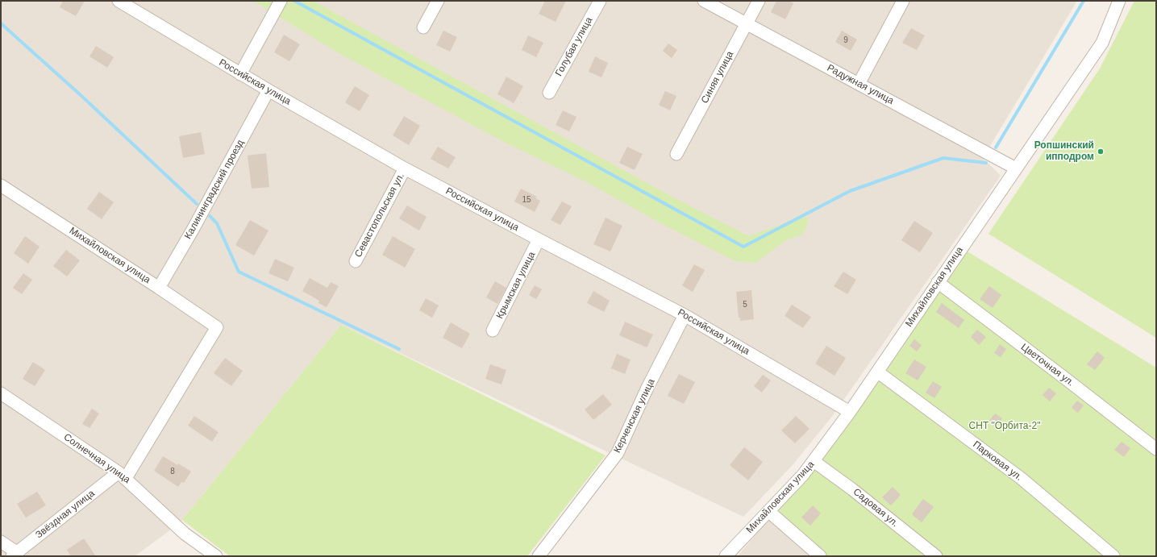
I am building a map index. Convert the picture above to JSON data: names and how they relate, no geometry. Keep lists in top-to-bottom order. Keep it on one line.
{"streets":{"street":["Голубая улица","Синяя улица","Российская улица","Радужная улица","Калининградский проезд","Севастопольская ул.","Михайловская улица","Крымская улица","Цветочная ул.","Керченская улица","Солнечная улица","Парковая ул.","Садовая ул.","Звёздная улица"]},"crossings":[["Синяя улица","Радужная улица"],["Российская улица","Калининградский проезд"],["Российская улица","Севастопольская ул."],["Российская улица","Михайловская улица"],["Российская улица","Крымская улица"],["Российская улица","Керченская улица"],["Радужная улица","Михайловская улица"],["Калининградский проезд","Михайловская улица"],["Михайловская улица","Цветочная ул."],["Михайловская улица","Солнечная улица"],["Михайловская улица","Парковая ул."],["Михайловская улица","Садовая ул."],["Михайловская улица","Звёздная улица"],["Солнечная улица","Звёздная улица"]],"parks":["СНТ \"Орбита-2\""],"places":["Ропшинский ипподром"],"house_numbers":["9","15","5","8"]}
